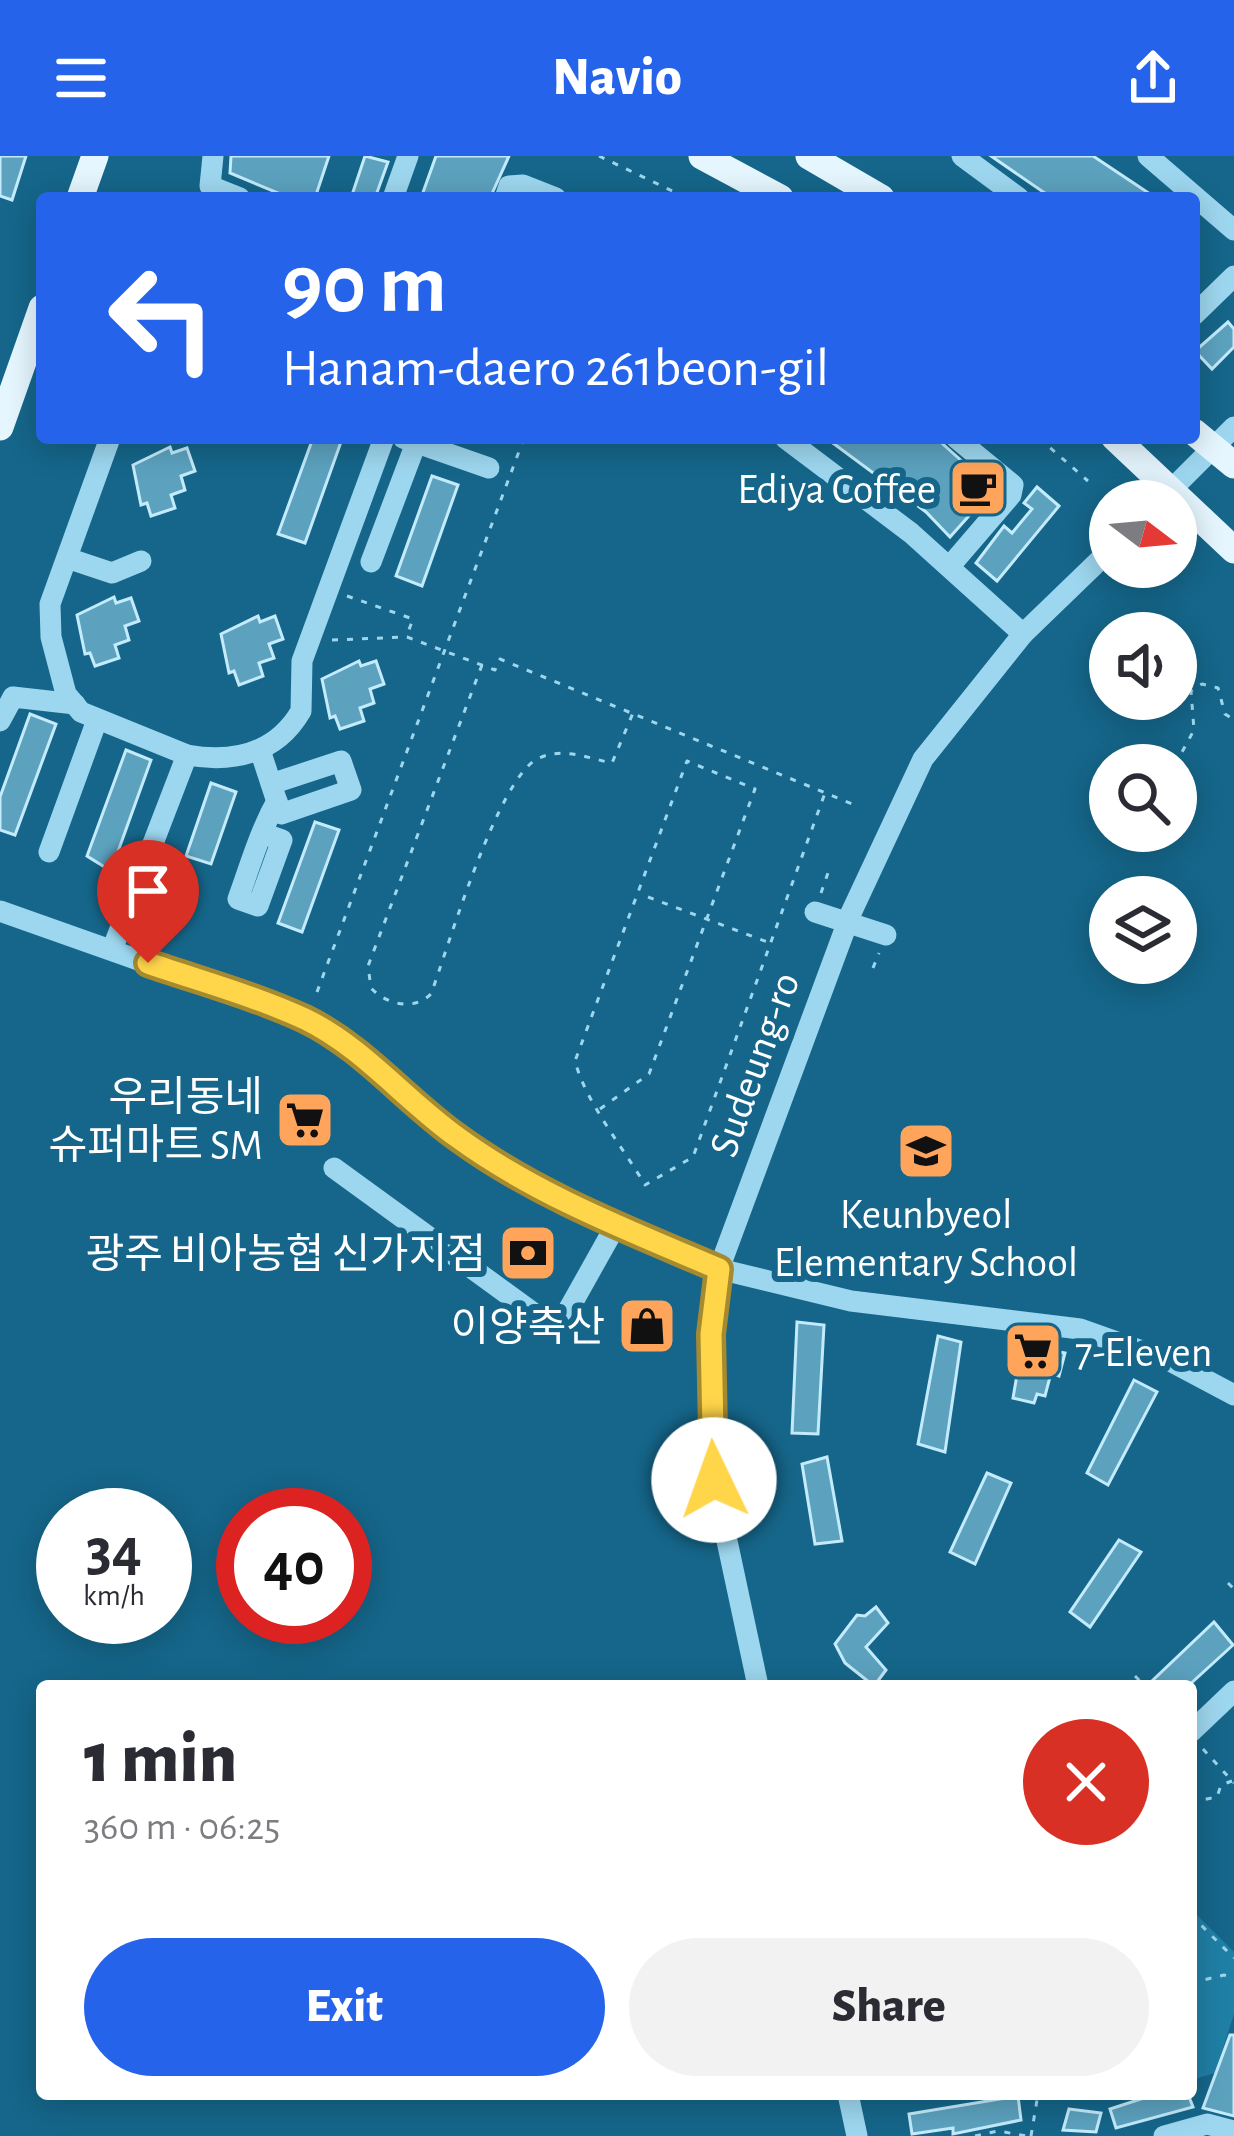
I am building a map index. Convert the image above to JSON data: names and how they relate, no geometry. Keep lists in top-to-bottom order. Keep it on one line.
{"streets":{"street":["Sudeung-ro"]},"places":{"cafe":["Ediya Coffee"],"supermarket":["우리동네 슈퍼마트 SM","7-Eleven"],"school or university":["Keunbyeol Elementary School"],"bank":["광주 비아농협 신가지점"],"shop":["이양축산"]},"north":"right","page":{"header":"Navio","turn":["90 m","Hanam-daero 261beon-gil"],"speed":"34 km/h","limit":"40","heading":["1 min","360 m · 06:25"],"buttons":["Exit","Share"]}}
